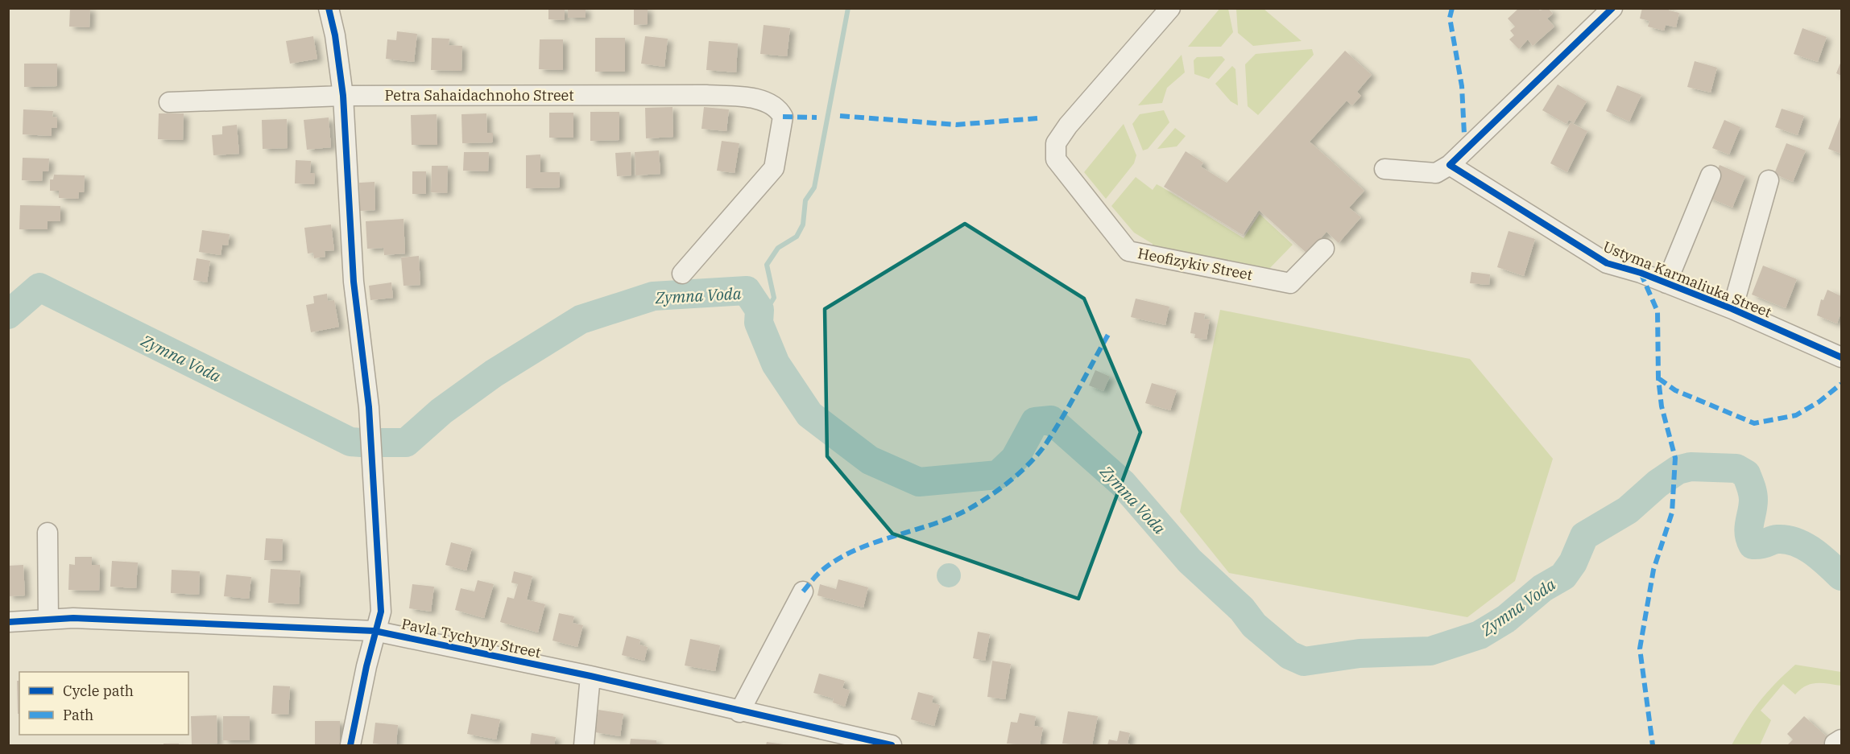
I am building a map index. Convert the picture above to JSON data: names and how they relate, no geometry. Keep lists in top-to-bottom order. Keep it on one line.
{"streets":{"street":["Petra Sahaidachnoho Street","Heofizykiv Street","Ustyma Karmaliuka Street","Pavla Tychyny Street"]},"water":["Zymna Voda"],"legend":["Cycle path","Path"]}
